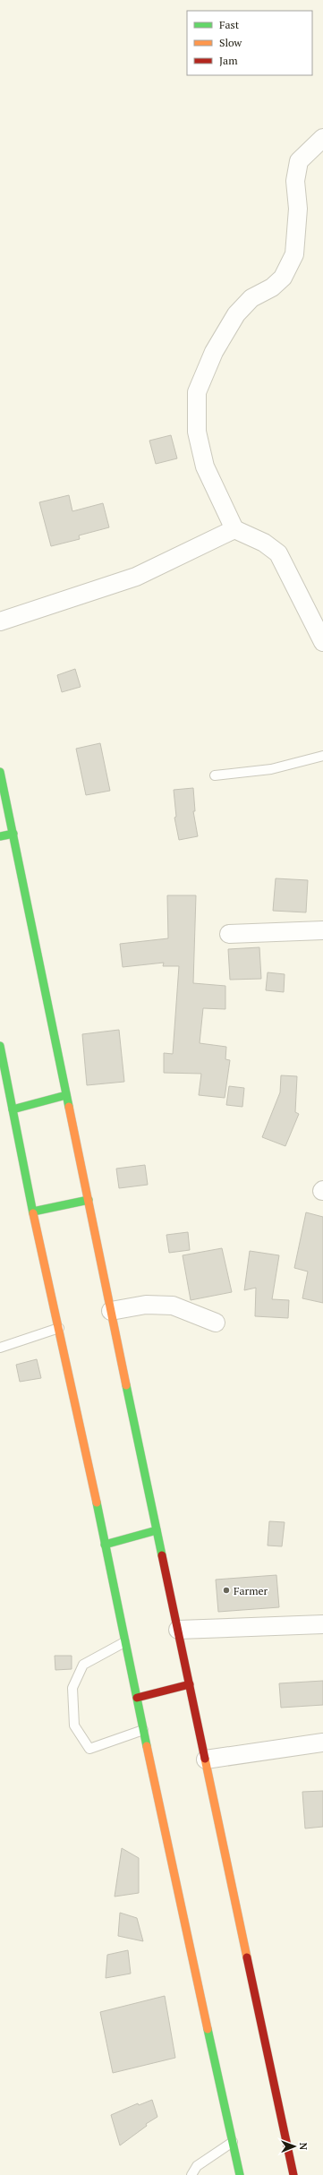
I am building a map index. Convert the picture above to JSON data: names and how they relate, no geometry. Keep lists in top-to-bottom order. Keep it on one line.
{"places":["Farmer"],"legend":["Fast","Slow","Jam"],"north":"right"}
